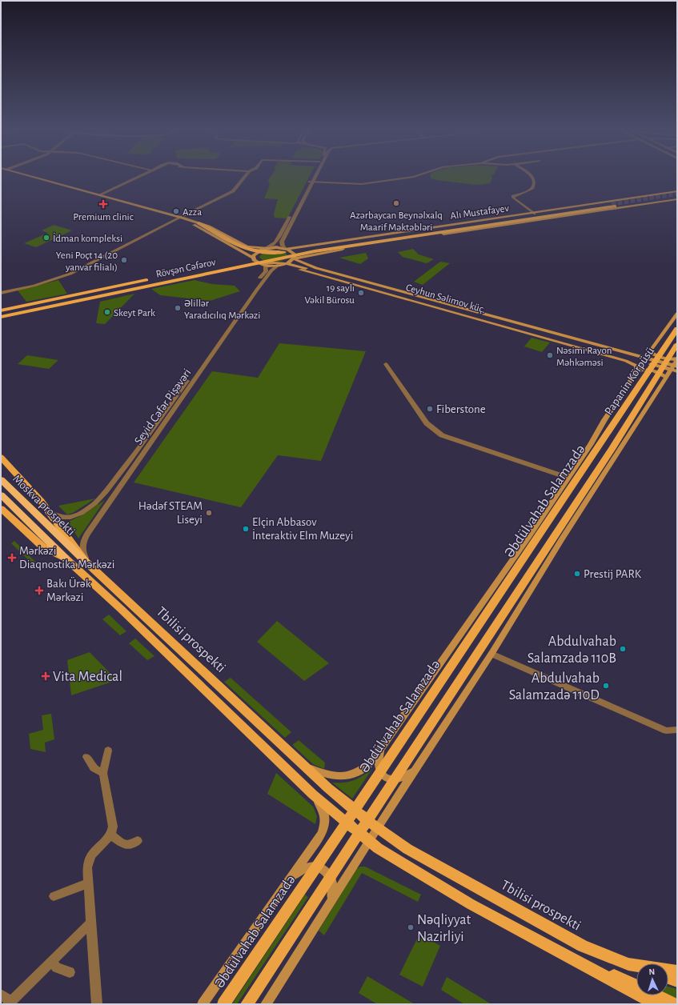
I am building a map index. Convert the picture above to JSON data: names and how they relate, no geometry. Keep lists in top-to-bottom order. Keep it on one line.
{"streets":{"highway":["Moskva prospekti"],"main road":["Alı Mustafayev","Rövşən Cəfərov","Ceyhun Səlimov küç.","Papanin Körpüsü","Əbdülvahab Salamzadə","Tbilisi prospekti"],"street":["Seyid Cəfər Pişəvəri"]},"crossings":[["Alı Mustafayev","Rövşən Cəfərov"],["Alı Mustafayev","Ceyhun Səlimov küç."],["Alı Mustafayev","Seyid Cəfər Pişəvəri"],["Rövşən Cəfərov","Ceyhun Səlimov küç."],["Ceyhun Səlimov küç.","Seyid Cəfər Pişəvəri"],["Ceyhun Səlimov küç.","Əbdülvahab Salamzadə"],["Papanin Körpüsü","Əbdülvahab Salamzadə"],["Seyid Cəfər Pişəvəri","Moskva prospekti"],["Seyid Cəfər Pişəvəri","Tbilisi prospekti"],["Əbdülvahab Salamzadə","Tbilisi prospekti"],["Moskva prospekti","Tbilisi prospekti"]],"places":{"other":["Azərbaycan Beynəlxalq Maarif Məktəbləri","Azza","İdman kompleksi","Yeni Poçt 14 (20 yanvar filialı)","19 saylı Vəkil Bürosu","Əlillər Yaradıcılıq Mərkəzi","Skeyt Park","Nəsimi Rayon Məhkəməsi","Fiberstone","Hədəf STEAM Liseyi","Elçin Abbasov İnteraktiv Elm Muzeyi","Prestij PARK","Abdulvahab Salamzadə 110B","Abdulvahab Salamzadə 110D","Nəqliyyat Nazirliyi"],"health":["Premium clinic","Mərkəzi Diaqnostika Mərkəzi","Bakı Ürək Mərkəzi","Vita Medical"]},"north":"top"}
